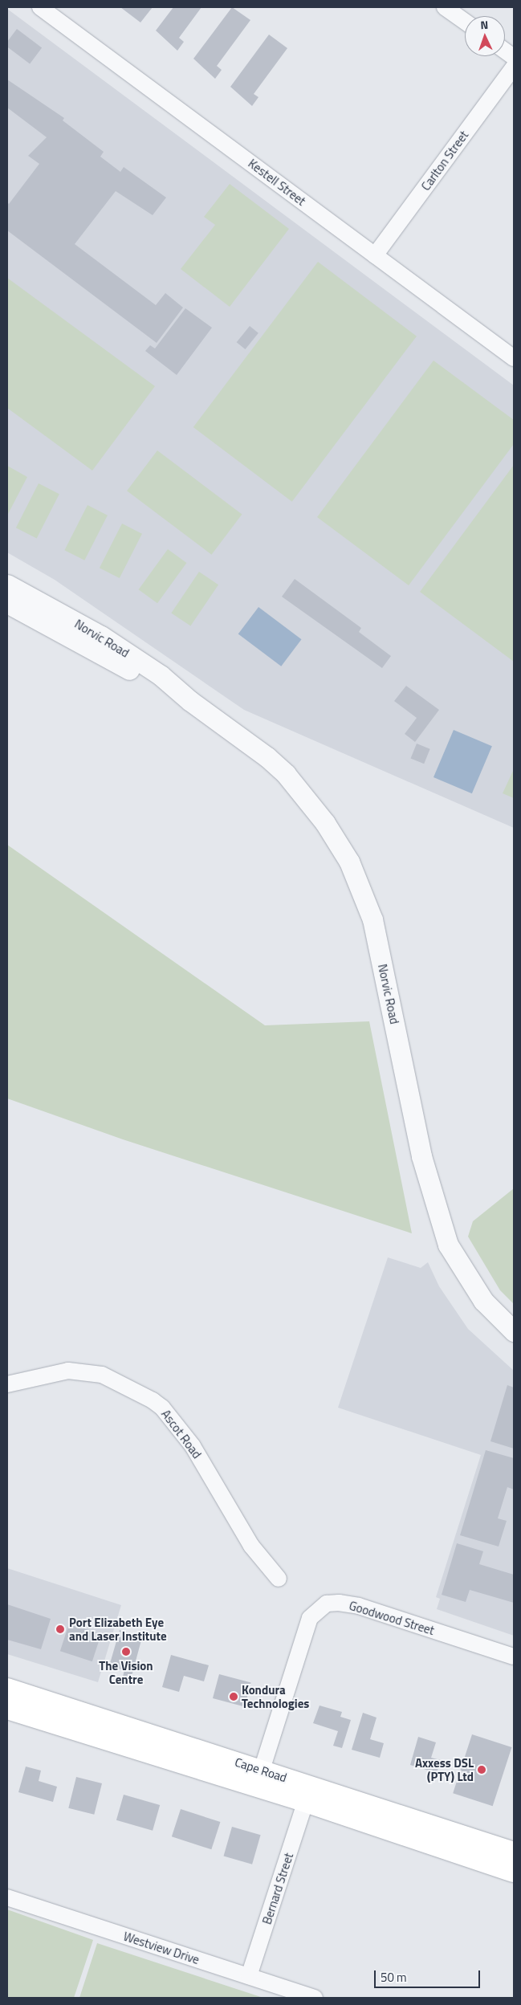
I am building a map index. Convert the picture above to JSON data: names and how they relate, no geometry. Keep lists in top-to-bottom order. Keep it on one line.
{"streets":{"main road":["Cape Road"],"street":["Carlton Street","Kestell Street","Norvic Road","Ascot Road","Goodwood Street","Bernard Street","Westview Drive"]},"crossings":[["Carlton Street","Kestell Street"],["Goodwood Street","Cape Road"],["Cape Road","Bernard Street"],["Bernard Street","Westview Drive"]],"places":["Port Elizabeth Eye and Laser Institute","The Vision Centre","Kondura Technologies","Axxess DSL (PTY) Ltd"],"scale_bar":"50 m","north":"top"}
